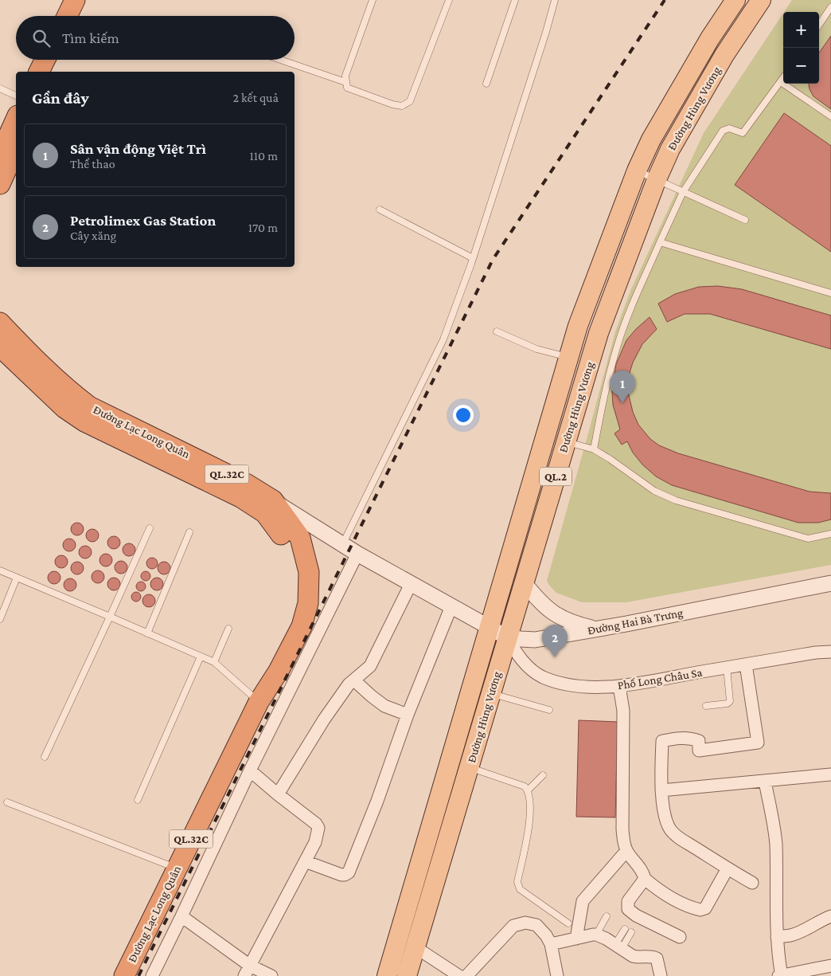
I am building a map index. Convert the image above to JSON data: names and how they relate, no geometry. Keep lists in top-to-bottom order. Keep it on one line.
{"streets":{"highway":["Đường Lạc Long Quân","QL.32C"],"main road":["Đường Hùng Vương","QL.2"],"street":["Đường Hai Bà Trưng","Phố Long Châu Sa"]},"crossings":[["Đường Hùng Vương","Đường Hai Bà Trưng"],["Đường Hùng Vương","Phố Long Châu Sa"],["Đường Lạc Long Quân","Đường Hai Bà Trưng"],["Đường Hai Bà Trưng","Phố Long Châu Sa"]],"page":{"map_buttons":["+","−"],"search":"Tìm kiếm","heading":["Gần đây","2 kết quả"],"list":[{"mark":"1","name":"Sân vận động Việt Trì","note":"Thể thao","value":"110 m"},{"mark":"2","name":"Petrolimex Gas Station","note":"Cây xăng","value":"170 m"}],"pins":["1","2"]}}
